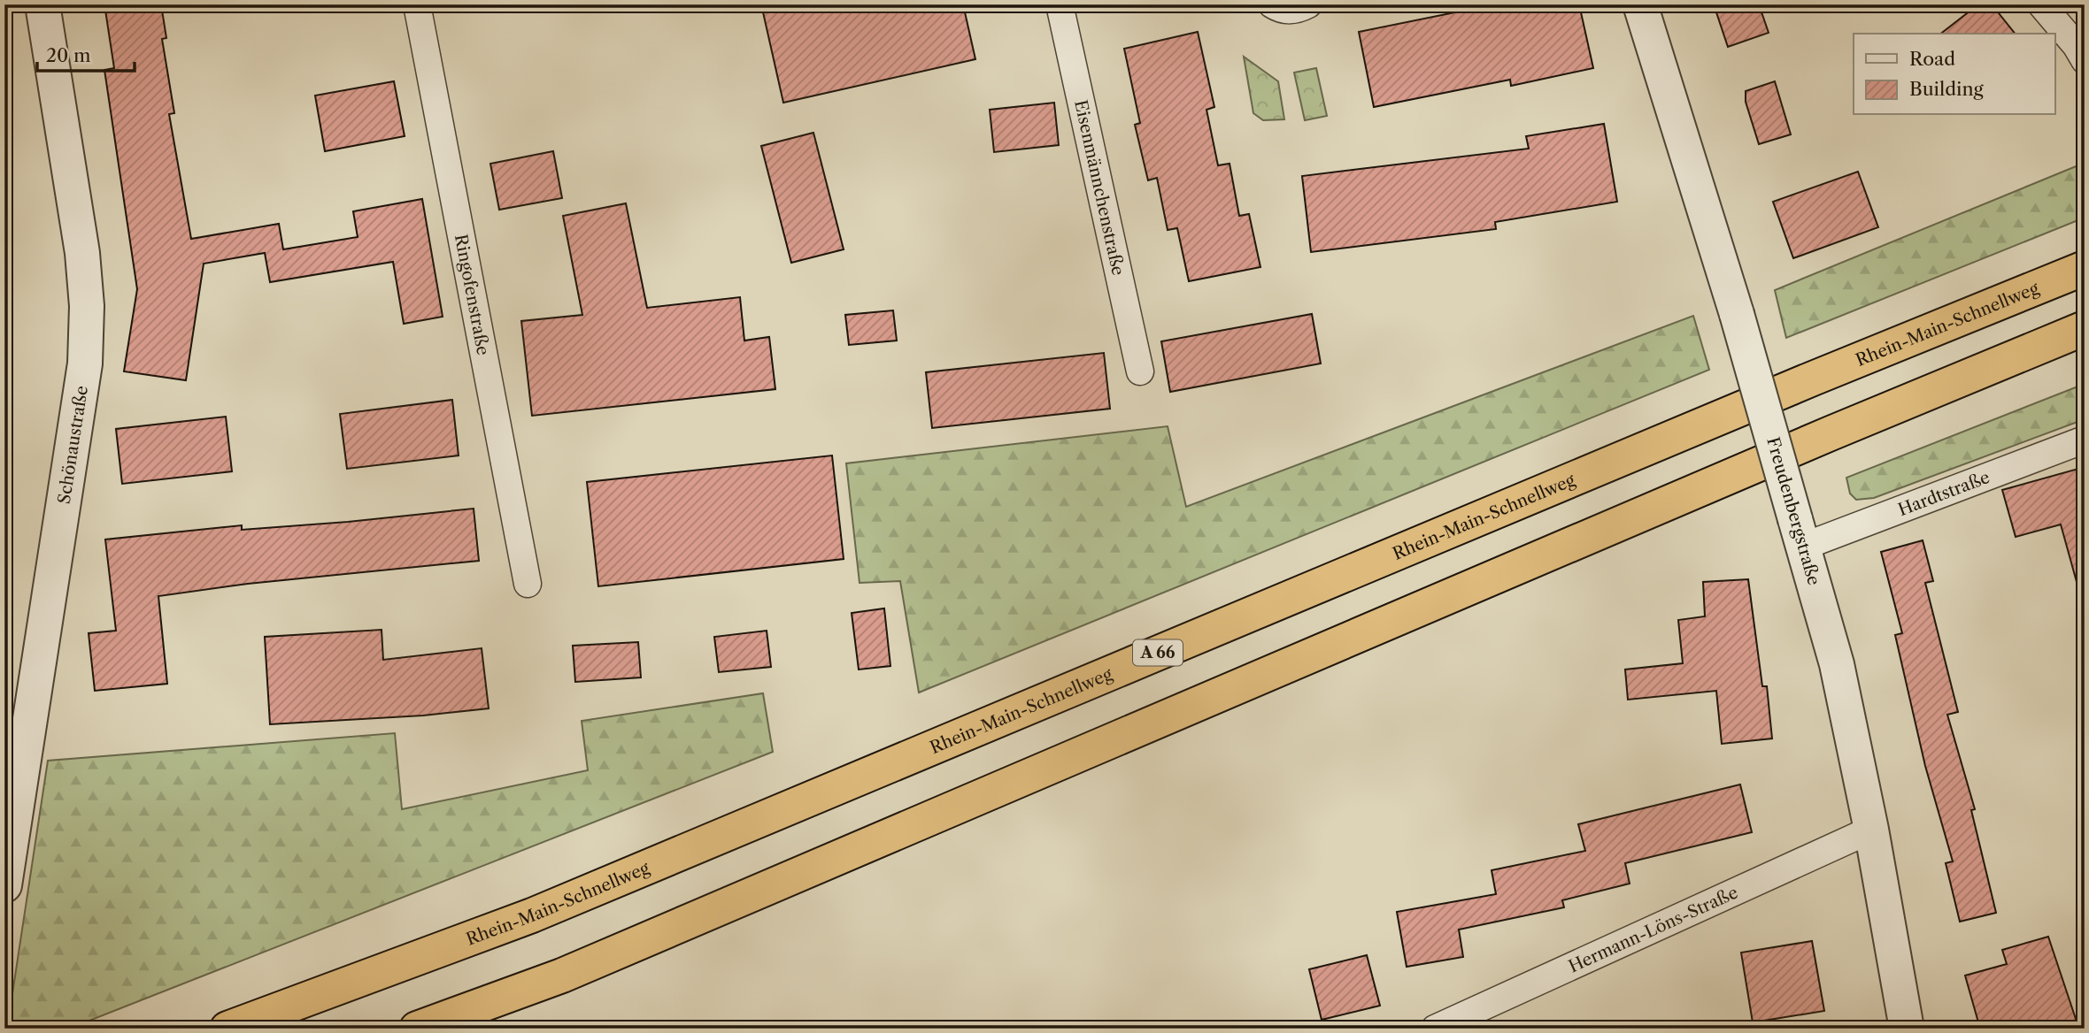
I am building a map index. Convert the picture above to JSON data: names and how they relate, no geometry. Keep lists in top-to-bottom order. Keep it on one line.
{"streets":{"highway":["Rhein-Main-Schnellweg","A 66"],"street":["Eisenmännchenstraße","Ringofenstraße","Schönaustraße","Hardtstraße","Freudenbergstraße","Hermann-Löns-Straße"]},"crossings":[["Hardtstraße","Freudenbergstraße"],["Freudenbergstraße","Hermann-Löns-Straße"]],"legend":["Road","Building"],"scale_bar":"20 m"}
